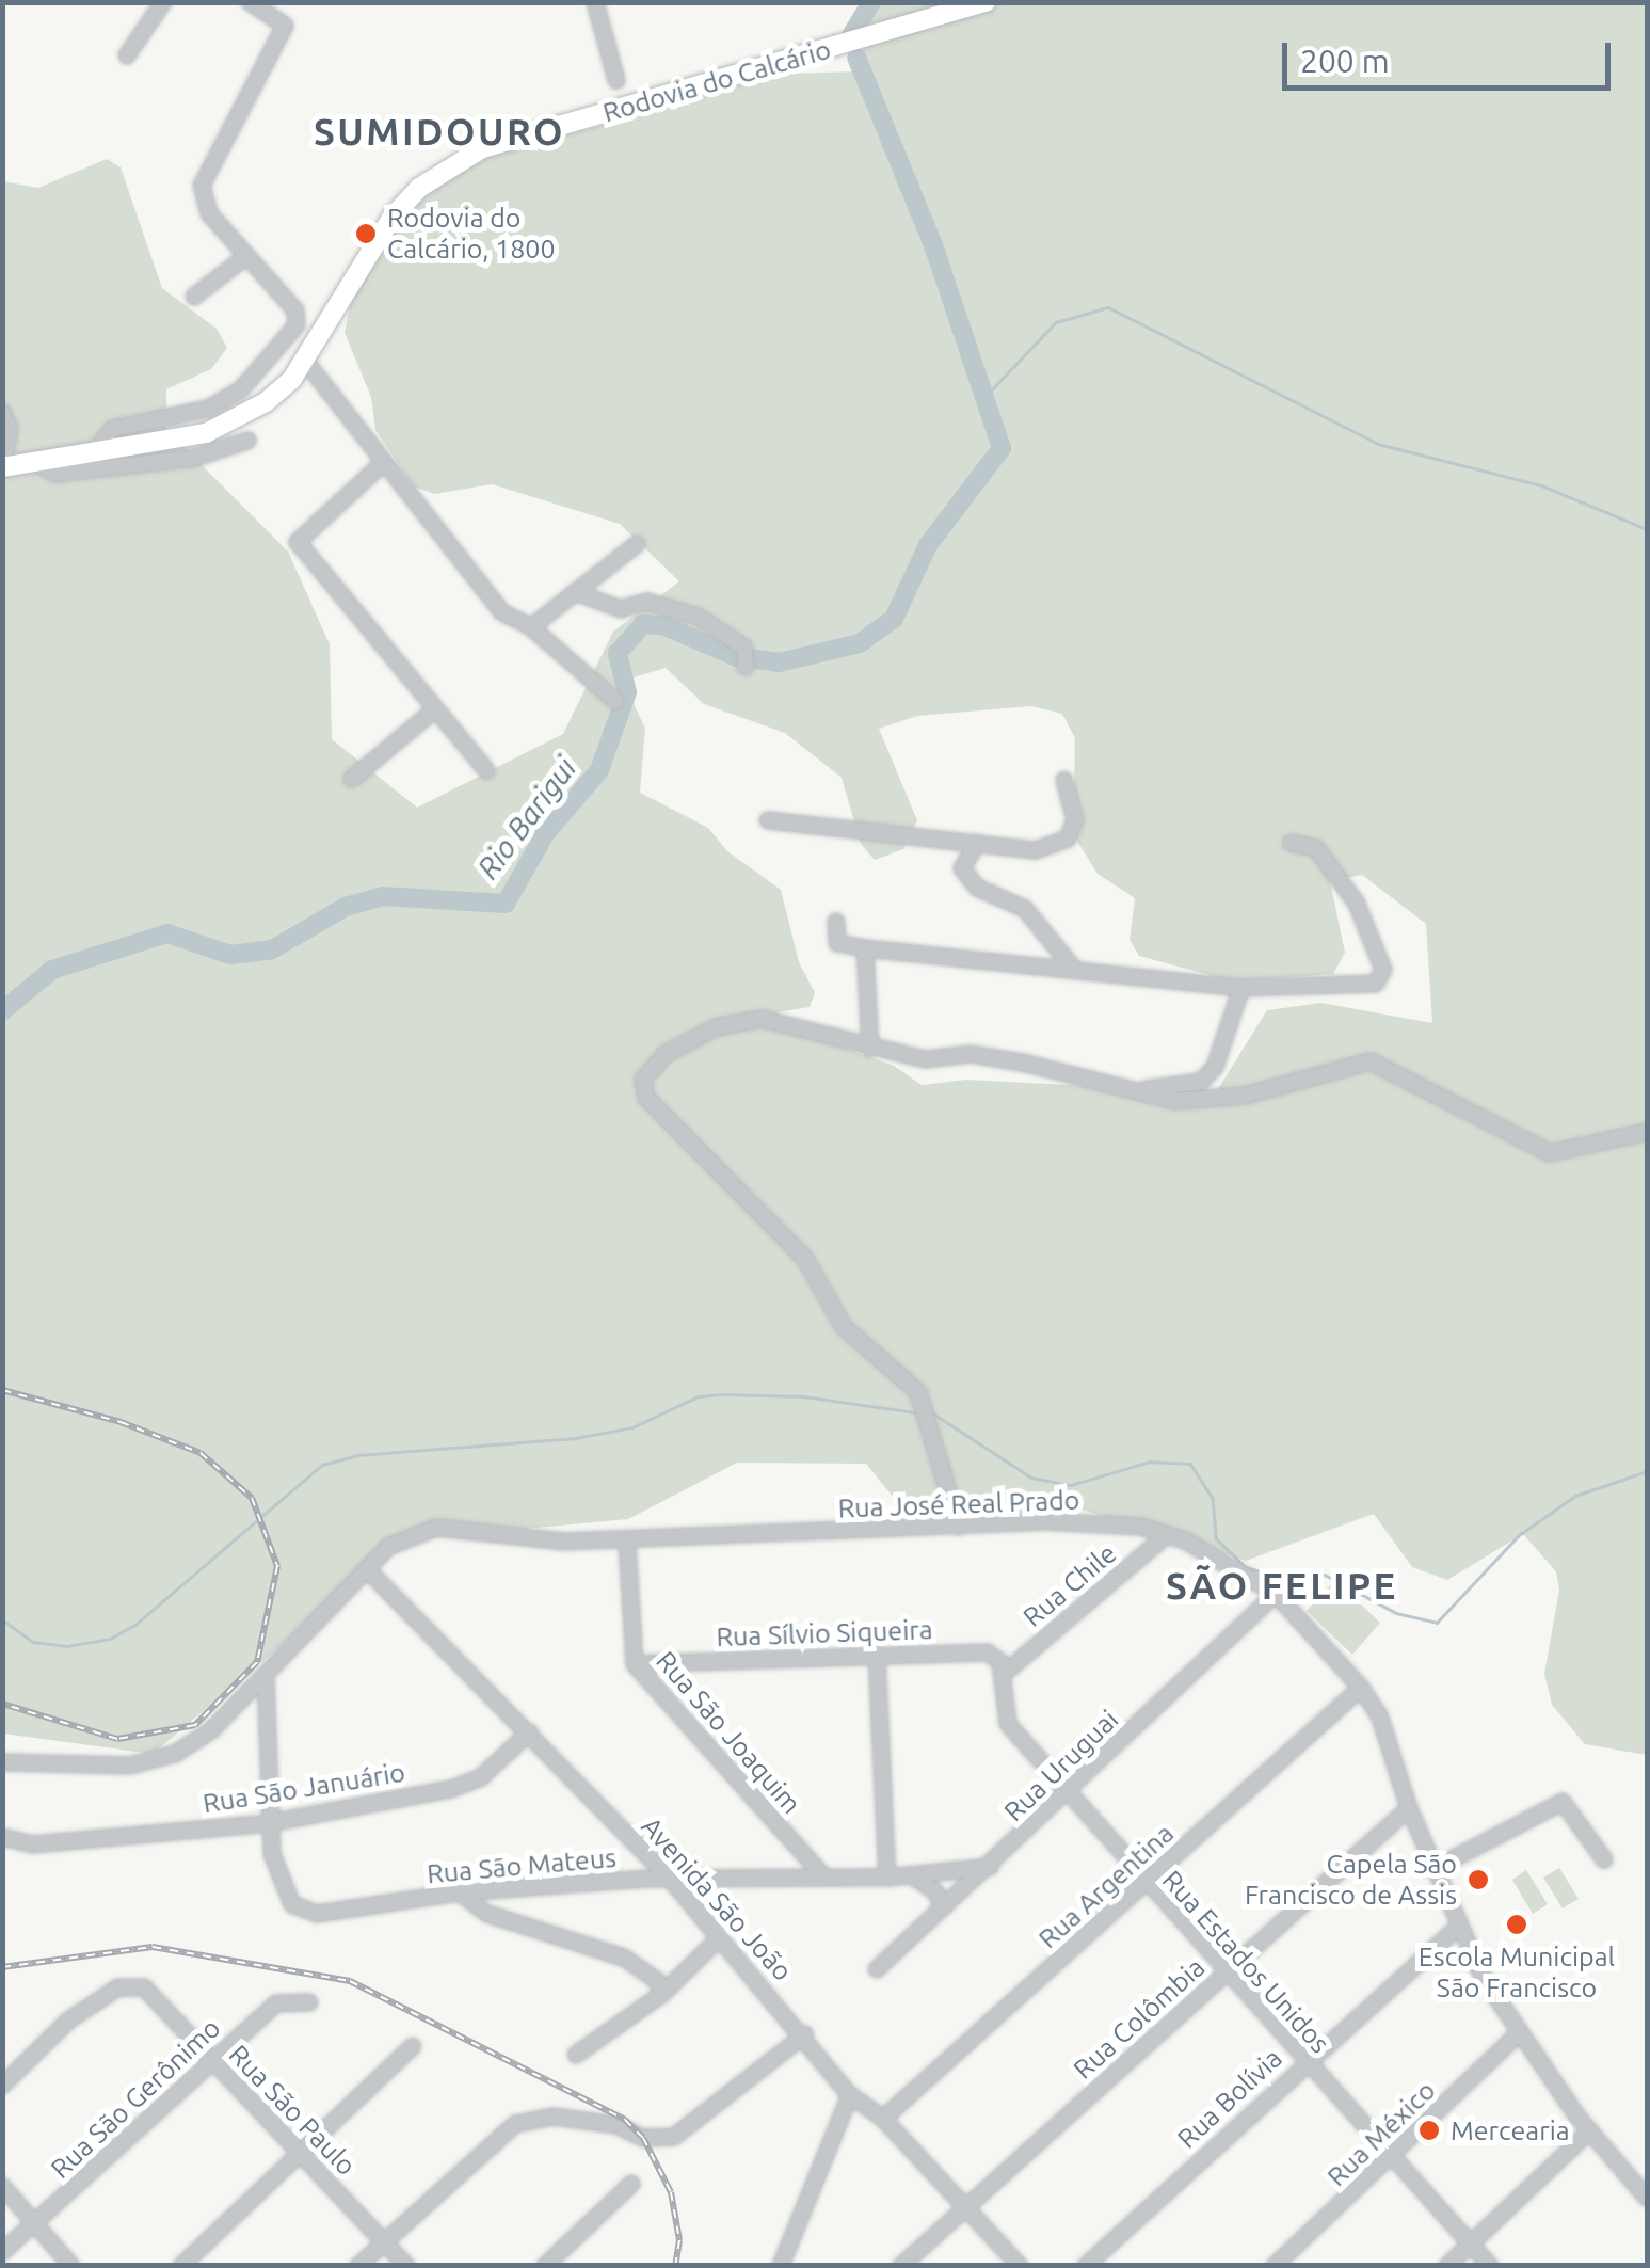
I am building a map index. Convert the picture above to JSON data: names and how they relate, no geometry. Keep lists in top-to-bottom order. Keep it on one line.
{"streets":{"main road":["Rodovia do Calcário"],"street":["Rua José Real Prado","Rua Chile","Rua Sílvio Siqueira","Rua São Joaquim","Rua Uruguai","Rua São Januário","Rua São Mateus","Rua Argentina","Avenida São João","Rua Estados Unidos","Rua Colômbia","Rua São Gerônimo","Rua Bolívia","Rua São Paulo","Rua México"]},"crossings":[["Rua José Real Prado","Rua Chile"],["Rua José Real Prado","Rua São Joaquim"],["Rua José Real Prado","Rua Uruguai"],["Rua José Real Prado","Rua São Mateus"],["Rua José Real Prado","Rua Argentina"],["Rua José Real Prado","Avenida São João"],["Rua José Real Prado","Rua Colômbia"],["Rua José Real Prado","Rua Bolívia"],["Rua José Real Prado","Rua México"],["Rua Chile","Rua Sílvio Siqueira"],["Rua Chile","Rua Estados Unidos"],["Rua Sílvio Siqueira","Rua São Joaquim"],["Rua Sílvio Siqueira","Rua Estados Unidos"],["Rua São Joaquim","Rua São Mateus"],["Rua Uruguai","Rua São Mateus"],["Rua Uruguai","Rua Estados Unidos"],["Rua São Januário","Rua São Mateus"],["Rua São Januário","Avenida São João"],["Rua São Mateus","Avenida São João"],["Rua Argentina","Avenida São João"],["Rua Argentina","Rua Estados Unidos"],["Avenida São João","Rua Colômbia"],["Rua Estados Unidos","Rua Colômbia"],["Rua Estados Unidos","Rua Bolívia"],["Rua Estados Unidos","Rua México"],["Rua São Gerônimo","Rua São Paulo"]],"districts":["SUMIDOURO","SÃO FELIPE"],"water":["Rio Barigui"],"places":["Rodovia do Calcário, 1800","Capela São Francisco de Assis","Escola Municipal São Francisco","Mercearia"],"scale_bar":"200 m"}
